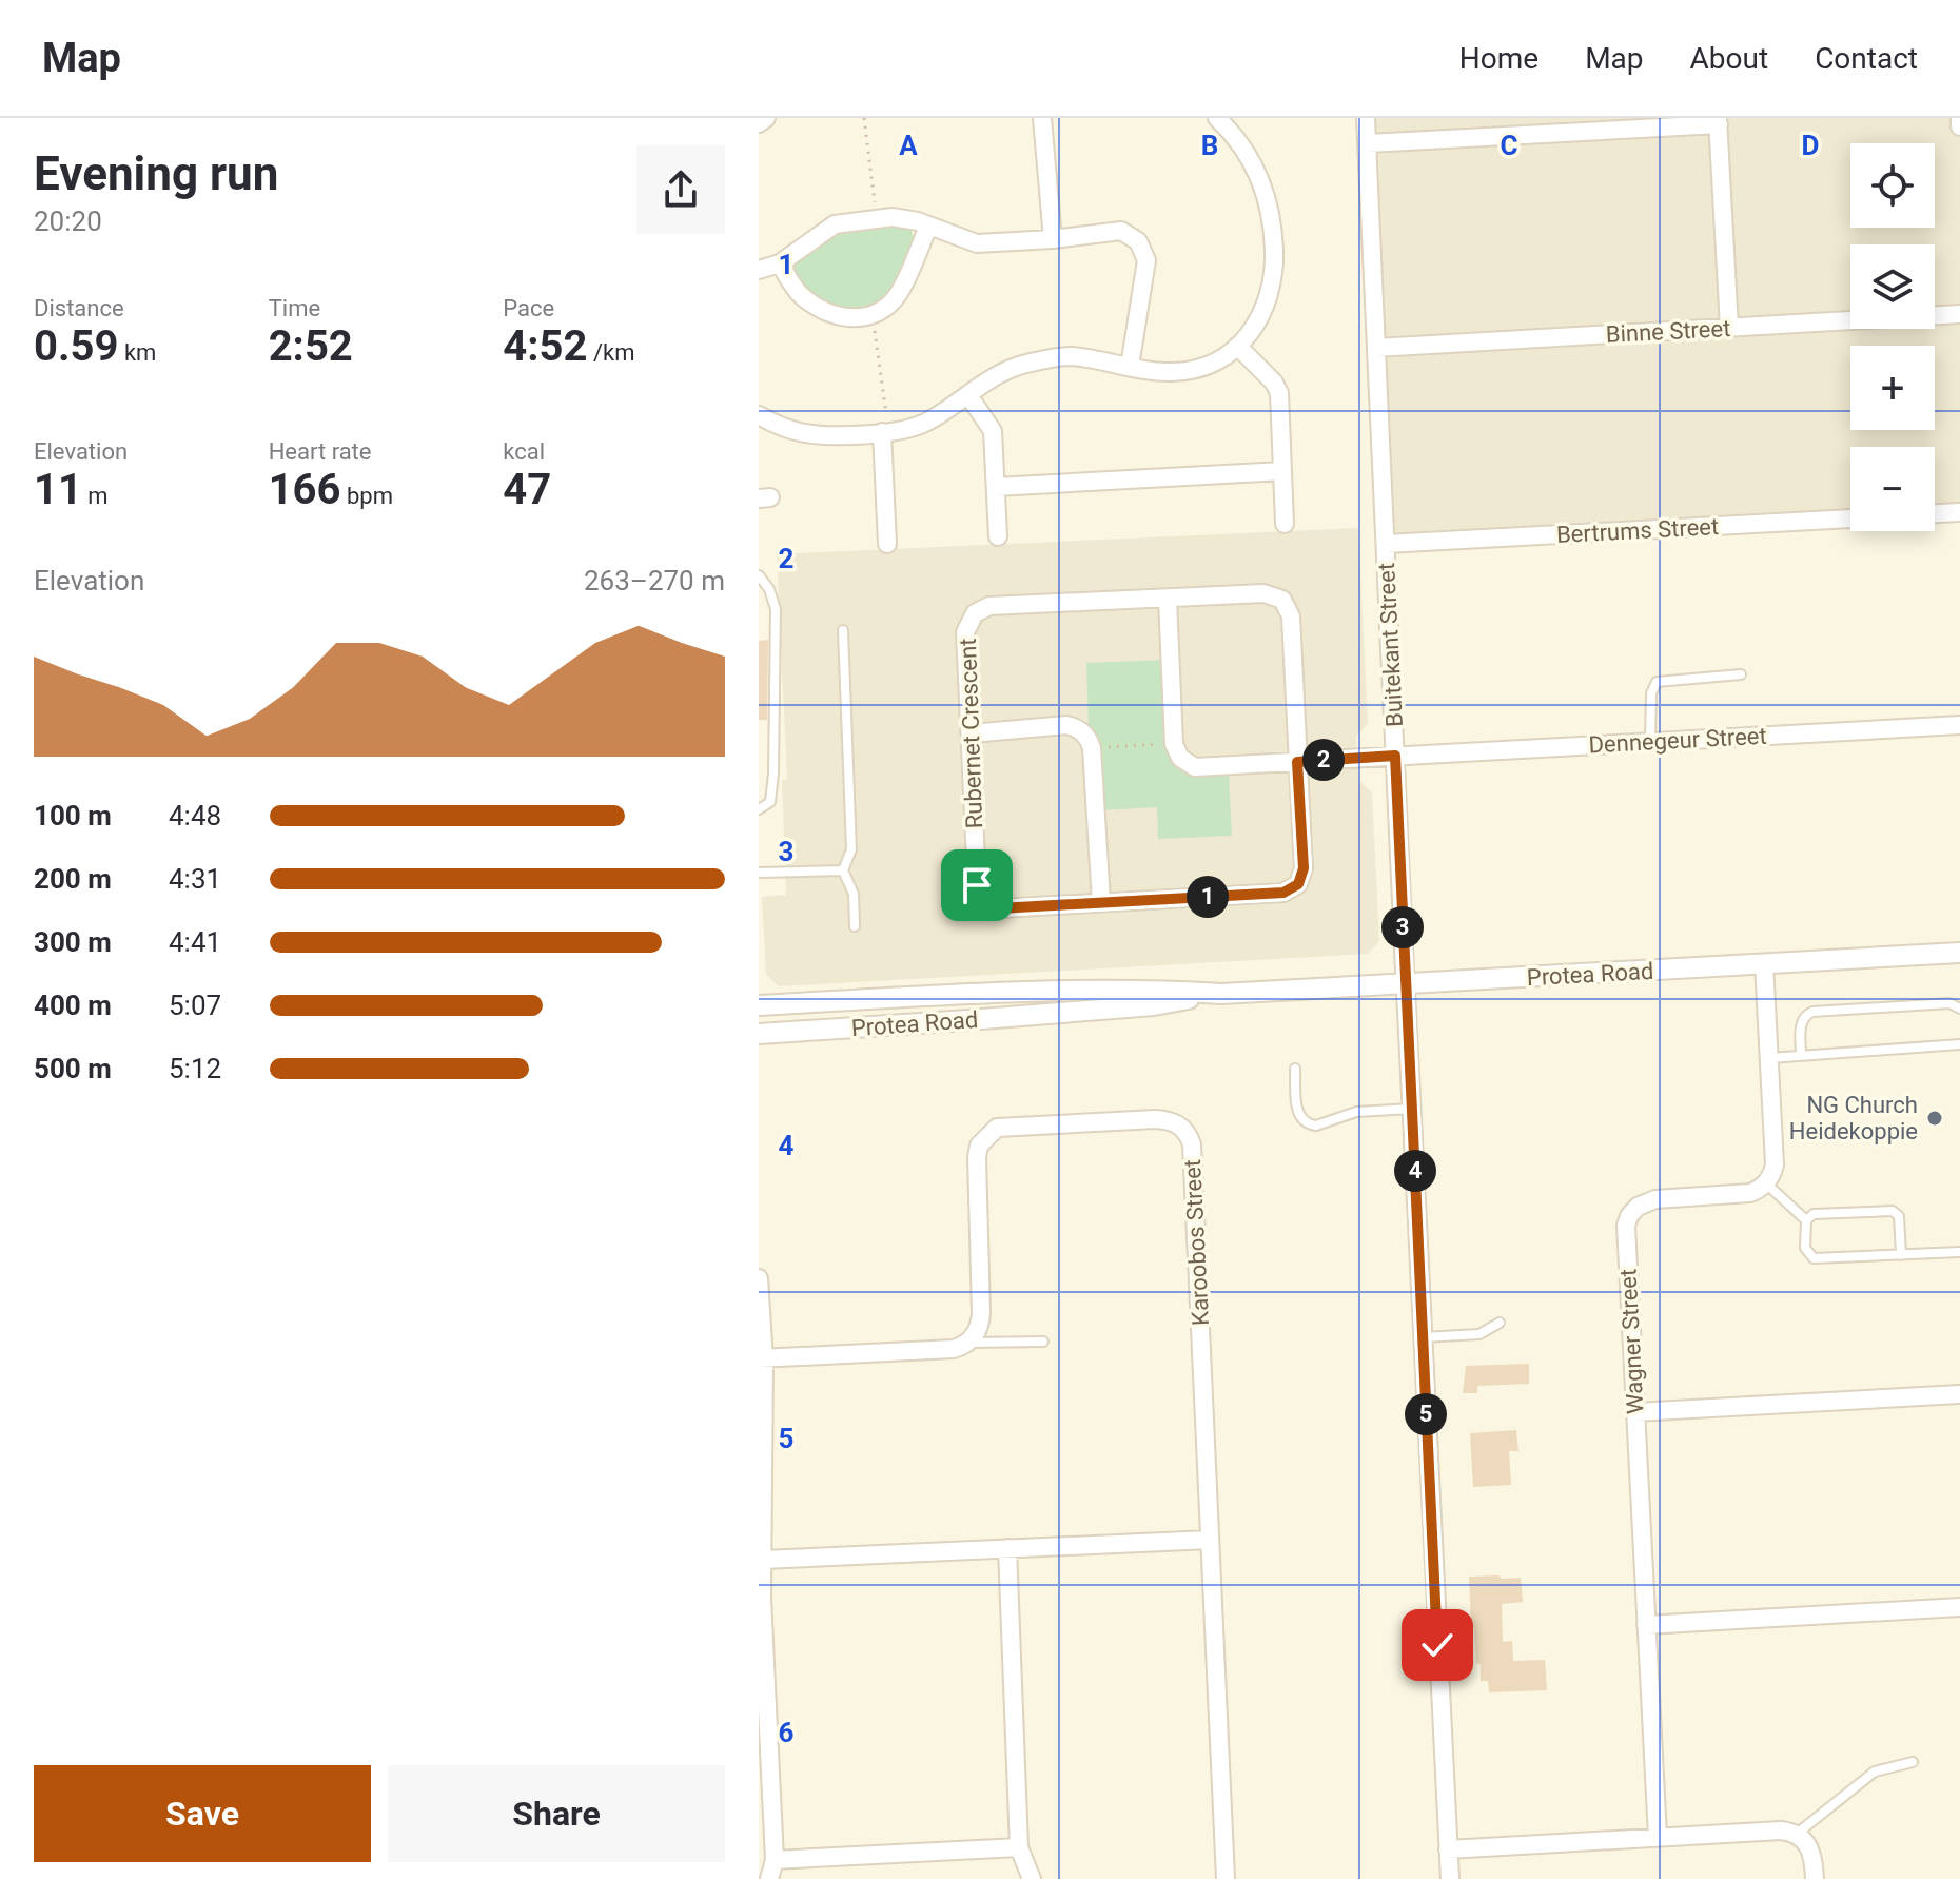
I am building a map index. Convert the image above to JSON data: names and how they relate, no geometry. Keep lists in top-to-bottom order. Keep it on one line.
{"streets":{"street":["Binne Street","Bertrums Street","Buitekant Street","Rubernet Crescent","Dennegeur Street","Protea Road","Karoobos Street","Wagner Street"]},"crossings":[["Binne Street","Buitekant Street"],["Bertrums Street","Buitekant Street"],["Buitekant Street","Dennegeur Street"],["Buitekant Street","Protea Road"],["Rubernet Crescent","Dennegeur Street"]],"places":["NG Church Heidekoppie"],"page":{"header":"Map","nav":["Home","Map","About","Contact"],"heading":["Evening run","20:20"],"map_buttons":["+","−"],"stats":[["Distance","0.59 km"],["Time","2:52"],["Pace","4:52 /km"],["Elevation","11 m"],["Heart rate","166 bpm"],["kcal","47"]],"chart":["Elevation","263–270 m"],"pins":["2","1","3","4","5"],"list":[{"name":"100 m","note":"4:48"},{"name":"200 m","note":"4:31"},{"name":"300 m","note":"4:41"},{"name":"400 m","note":"5:07"},{"name":"500 m","note":"5:12"}],"buttons":["Save","Share"]},"grid":{"columns":["A","B","C","D"],"rows":["1","2","3","4","5","6"]}}
